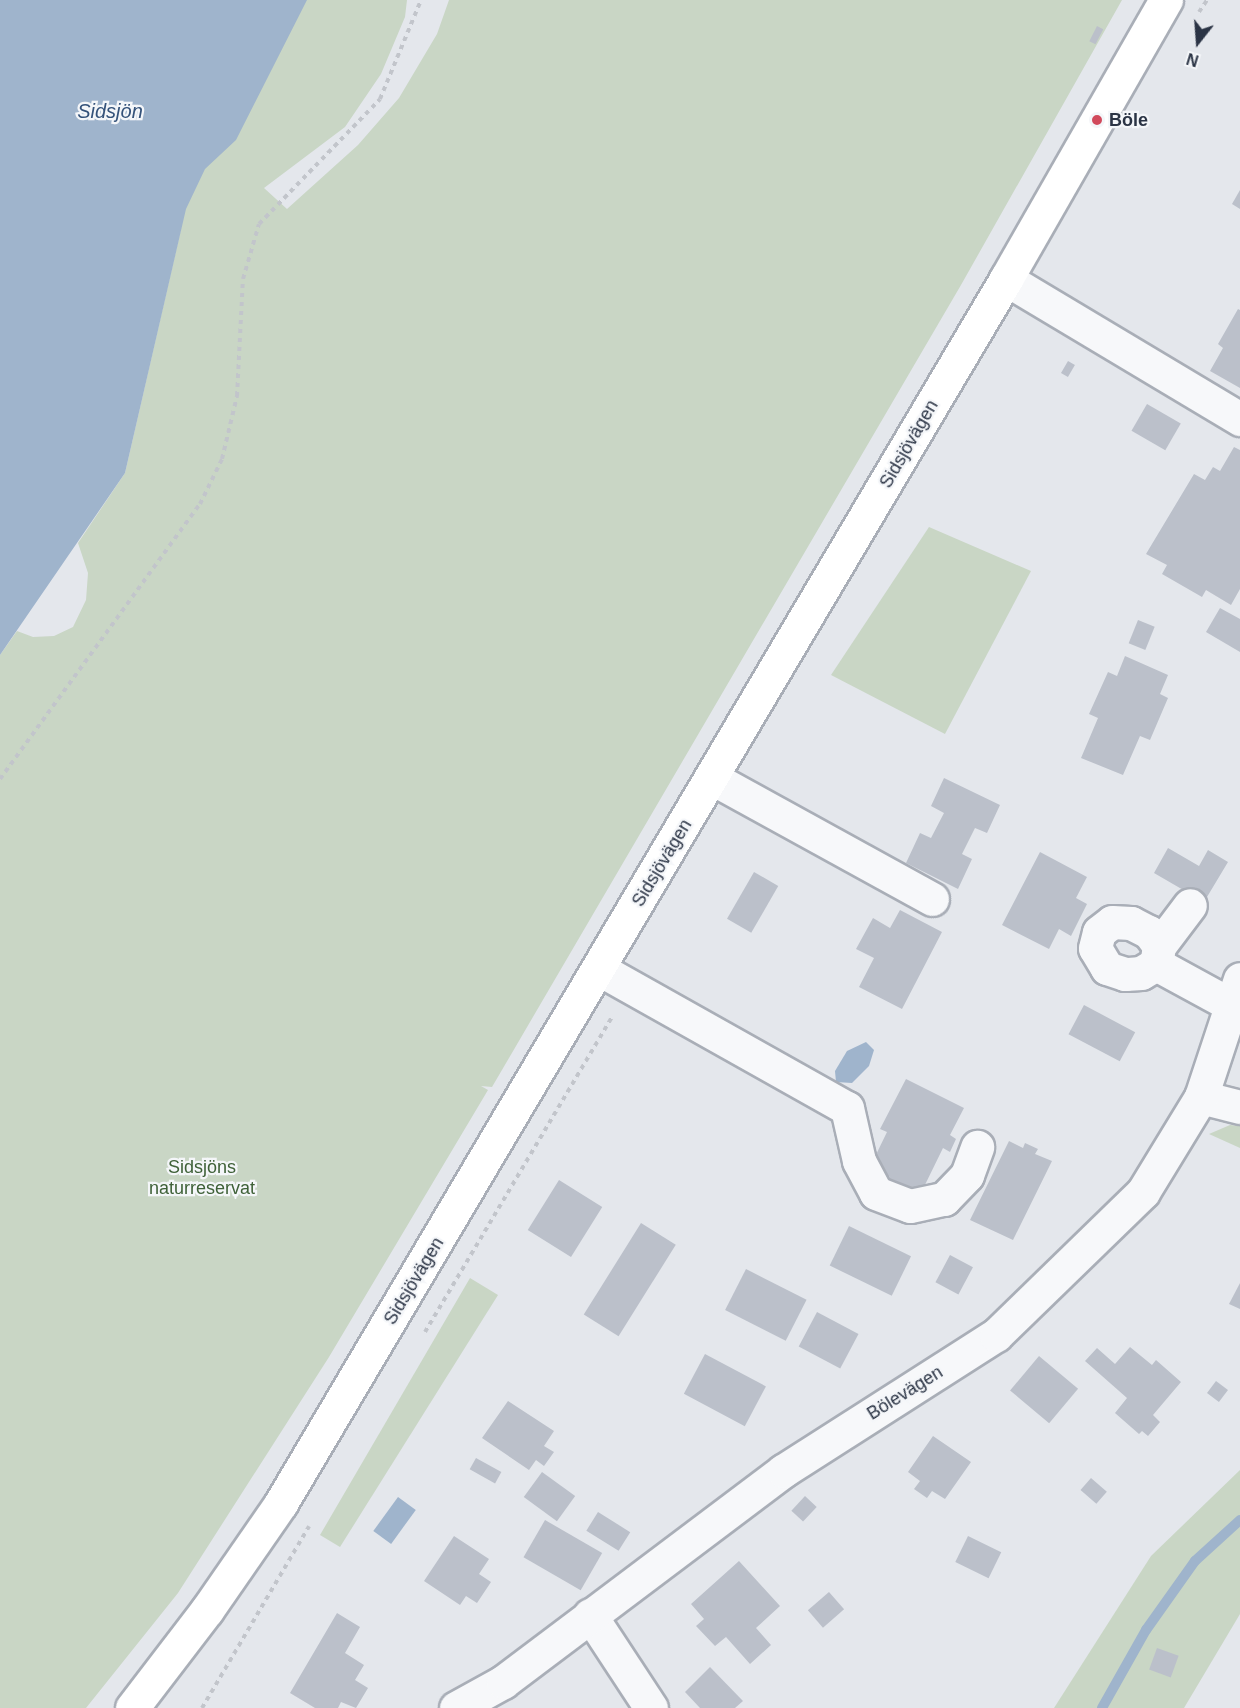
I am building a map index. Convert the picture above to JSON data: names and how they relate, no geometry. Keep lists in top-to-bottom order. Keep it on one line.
{"streets":{"main road":["Sidsjövägen"],"street":["Bölevägen"]},"water":["Sidsjön"],"parks":["Sidsjöns naturreservat"],"places":["Böle"],"north":"bottom"}
